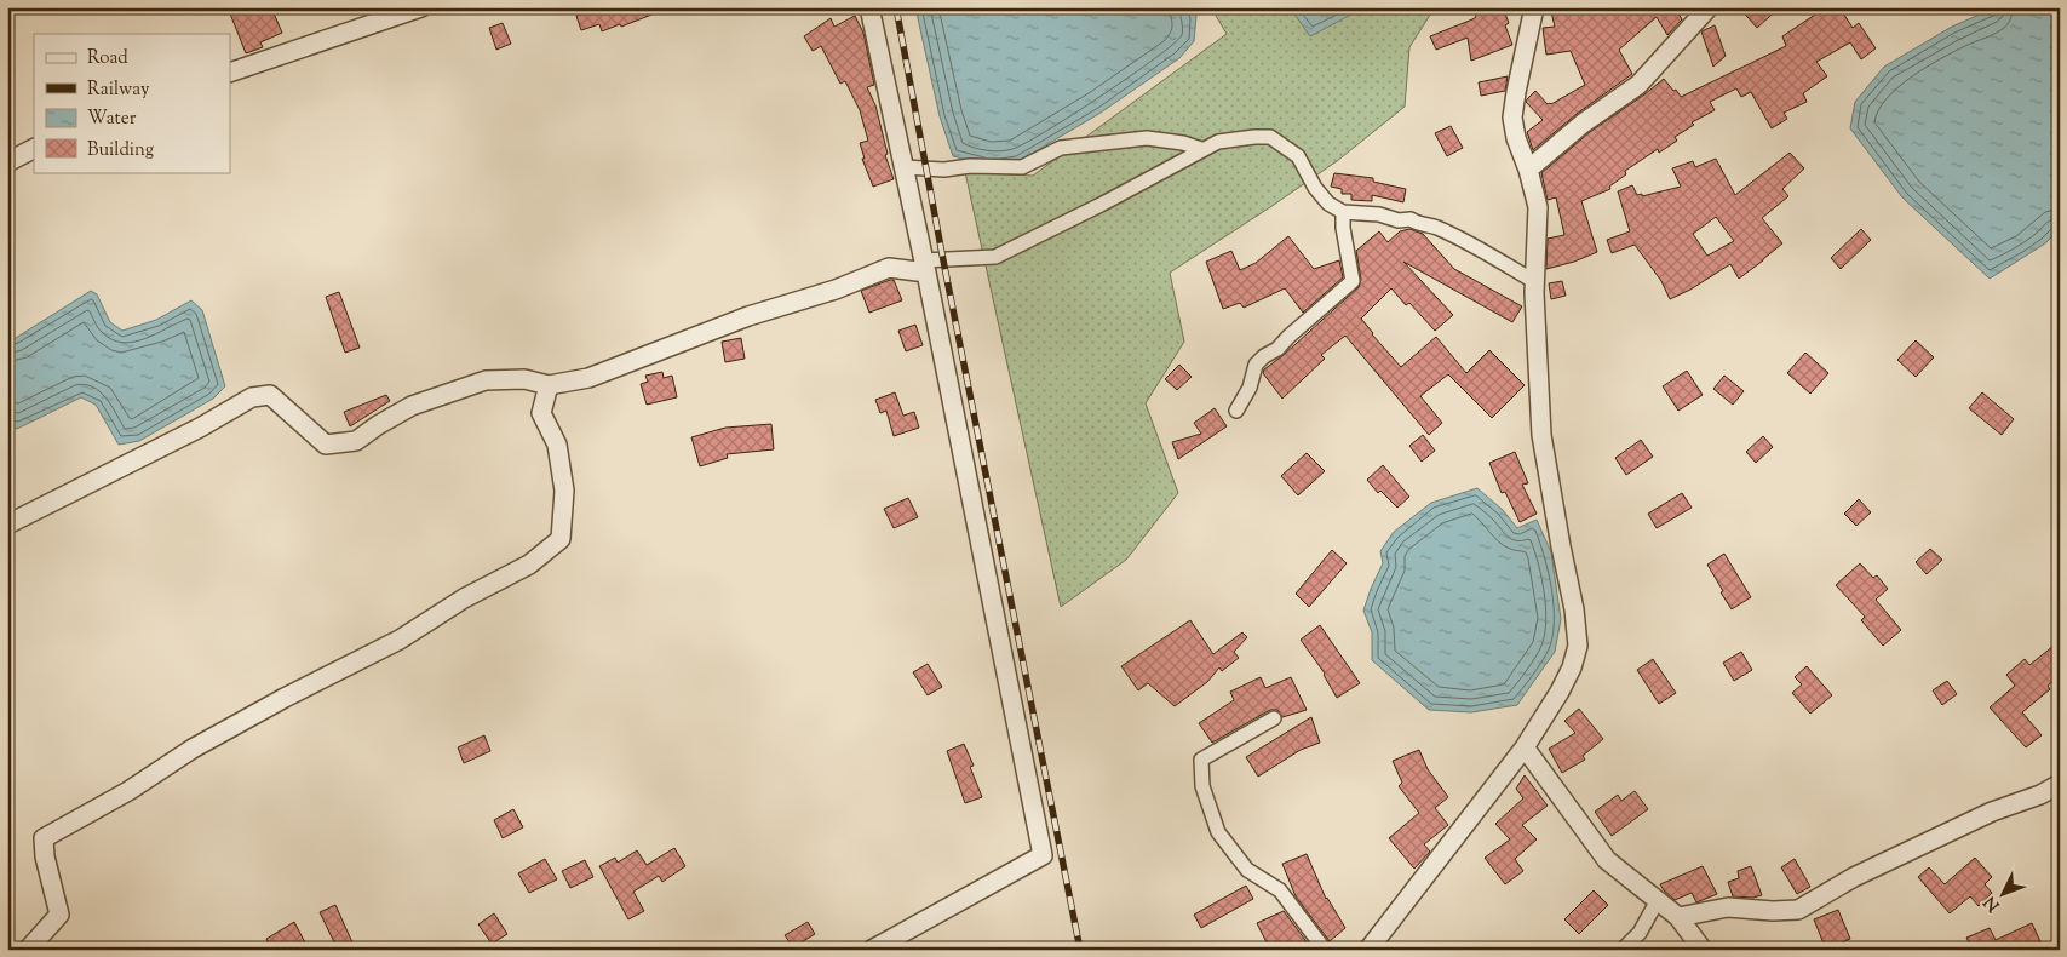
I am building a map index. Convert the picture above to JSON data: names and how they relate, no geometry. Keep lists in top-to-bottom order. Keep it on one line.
{"legend":["Road","Railway","Water","Building"],"north":"bottom left"}
